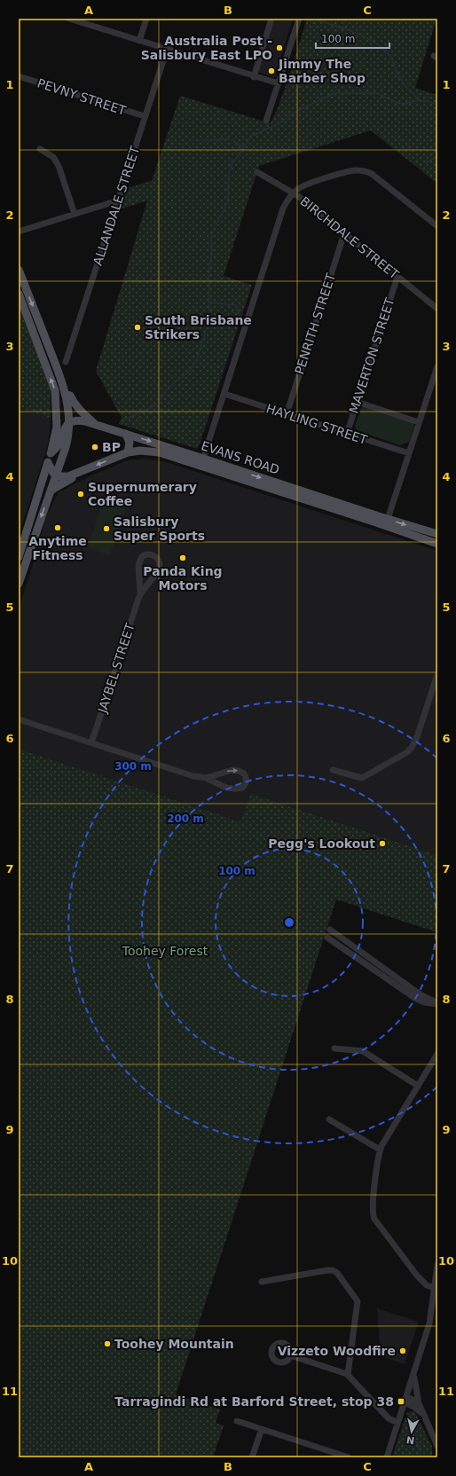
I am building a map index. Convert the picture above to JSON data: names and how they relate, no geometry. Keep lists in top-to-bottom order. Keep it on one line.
{"streets":{"main road":["EVANS ROAD"],"street":["PEVNY STREET","ALLANDALE STREET","BIRCHDALE STREET","PENRITH STREET","MAVERTON STREET","HAYLING STREET","JAYBEL STREET"]},"crossings":[["PEVNY STREET","ALLANDALE STREET"],["BIRCHDALE STREET","PENRITH STREET"],["BIRCHDALE STREET","MAVERTON STREET"],["PENRITH STREET","HAYLING STREET"],["MAVERTON STREET","HAYLING STREET"]],"parks":["Toohey Forest"],"places":{"other":["Australia Post - Salisbury East LPO","Jimmy The Barber Shop","South Brisbane Strikers","BP","Supernumerary Coffee","Anytime Fitness","Salisbury Super Sports","Panda King Motors","Pegg's Lookout","Toohey Mountain","Vizzeto Woodfire"],"transit":["Tarragindi Rd at Barford Street, stop 38"]},"scale_bar":"100 m","north":"bottom","grid":{"columns":["A","B","C"],"rows":["1","2","3","4","5","6","7","8","9","10","11"]},"rings":["300 m","200 m","100 m"]}
